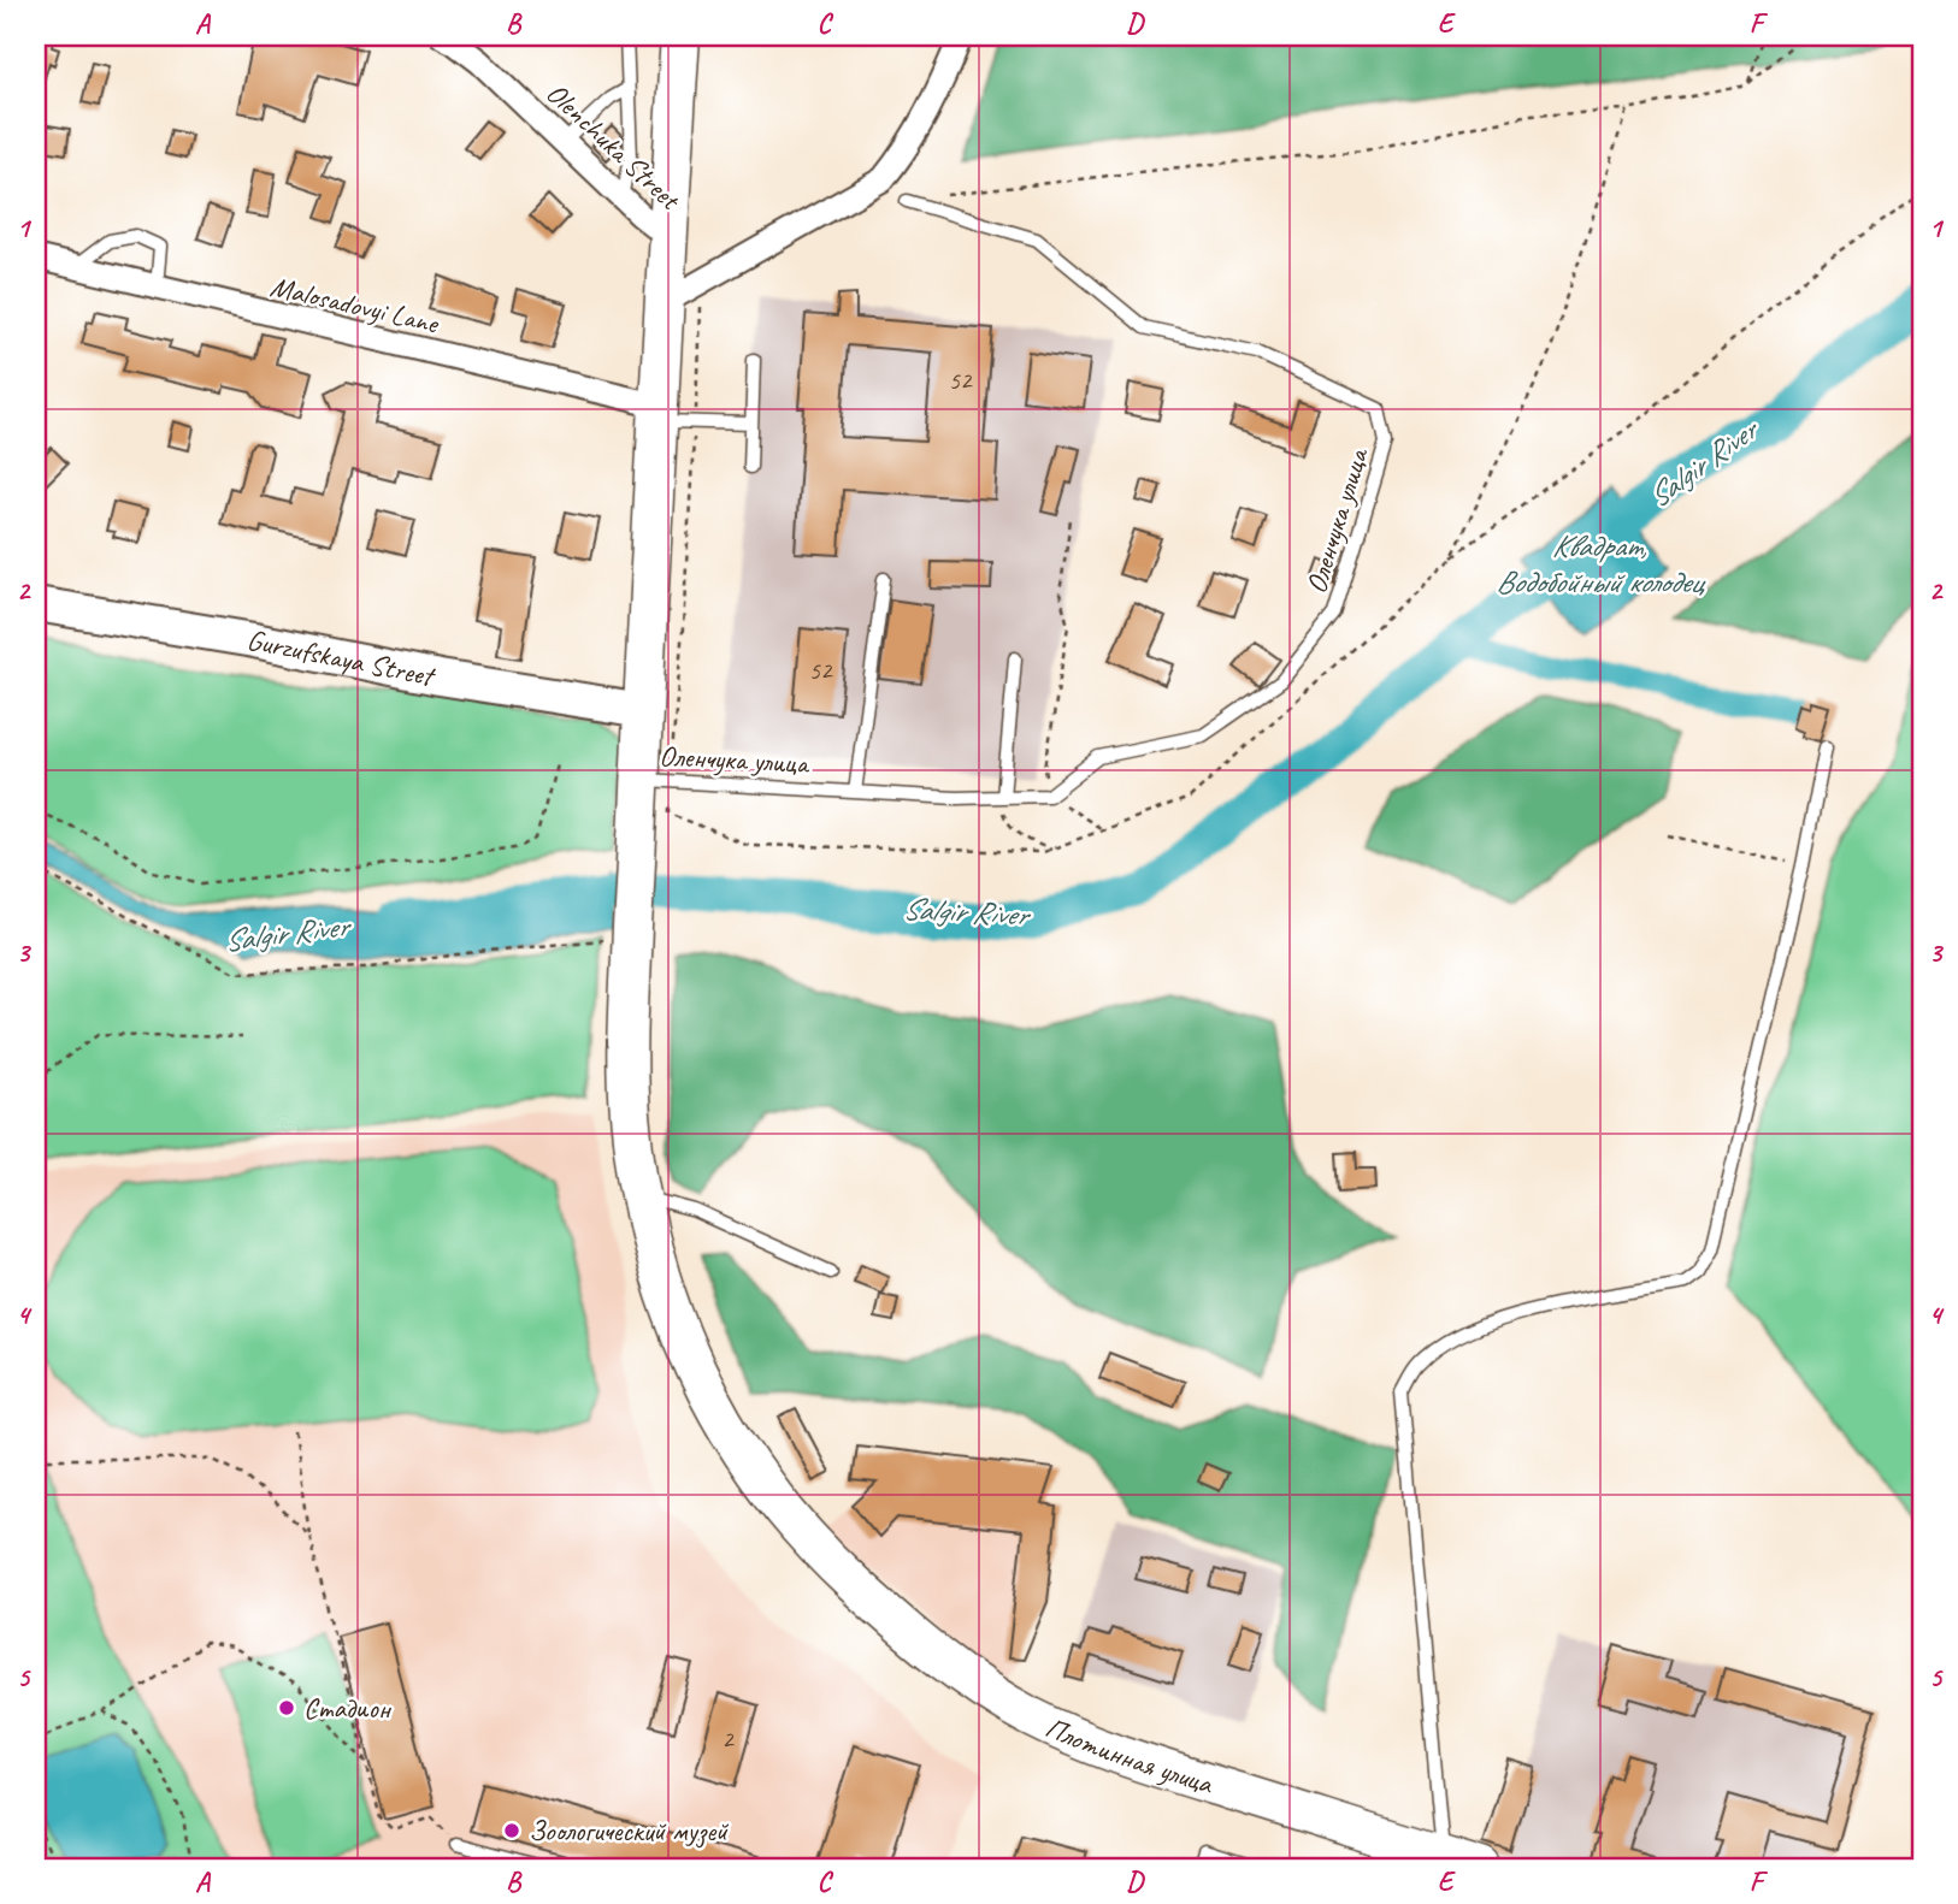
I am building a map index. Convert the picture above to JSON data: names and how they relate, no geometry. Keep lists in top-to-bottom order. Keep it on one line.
{"streets":{"main road":["Gurzufskaya Street","Плотинная улица"],"street":["Olenchuka Street","Malosadovyi Lane"],"lane":["Оленчука улица"]},"crossings":[["Olenchuka Street","Плотинная улица"],["Malosadovyi Lane","Плотинная улица"],["Оленчука улица","Плотинная улица"],["Gurzufskaya Street","Плотинная улица"]],"water":["Salgir River","Квадрат, Водобойный колодец"],"places":["Стадион","Зоологический музей"],"house_numbers":["52","52","2"],"grid":{"columns":["A","B","C","D","E","F"],"rows":["1","2","3","4","5"]}}
